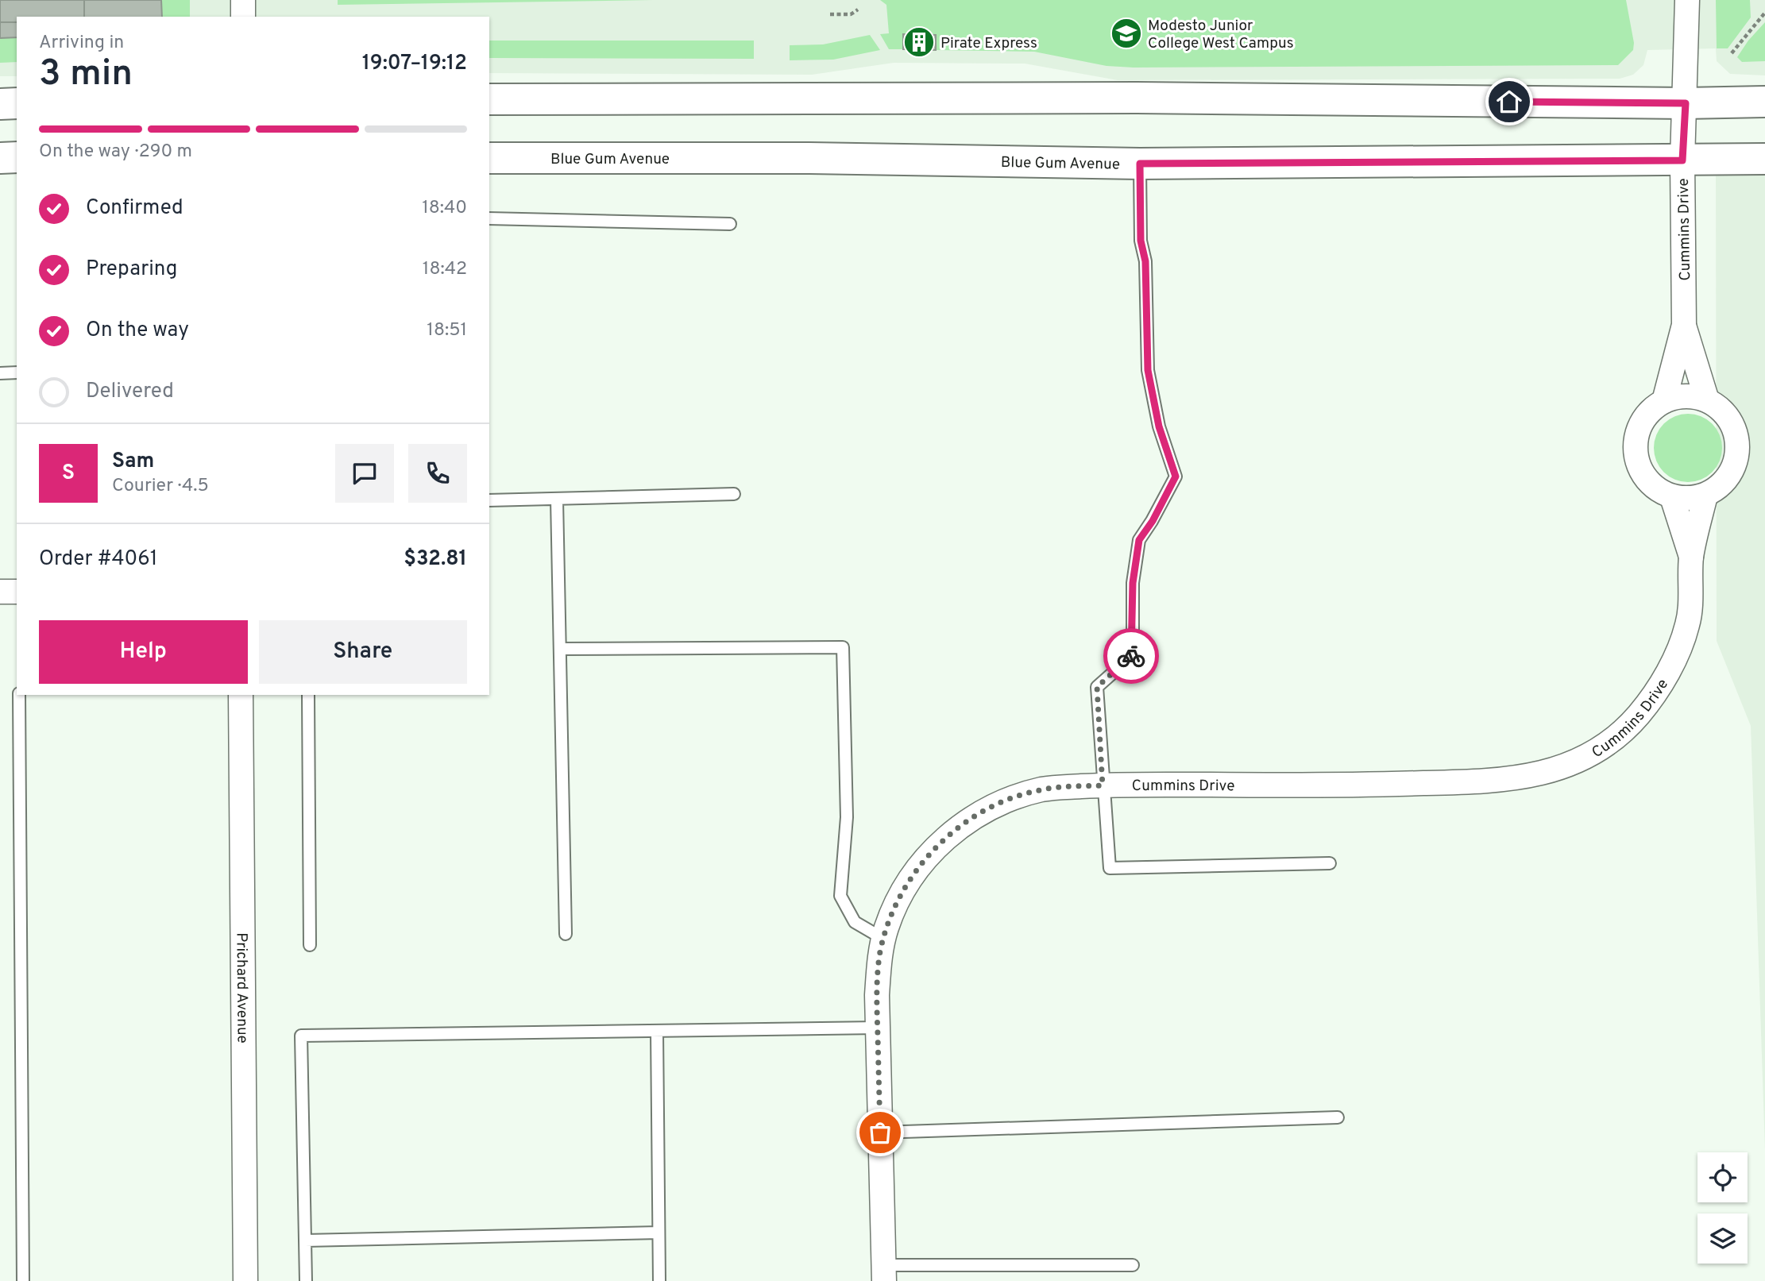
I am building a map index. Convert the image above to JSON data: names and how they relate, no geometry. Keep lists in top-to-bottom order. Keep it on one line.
{"streets":{"main road":["Blue Gum Avenue"],"street":["Cummins Drive","Prichard Avenue"]},"crossings":[["Blue Gum Avenue","Cummins Drive"]],"places":{"school or university":["Modesto Junior College West Campus"],"building":["Pirate Express"]},"page":{"heading":["3 min","Arriving in","19:07–19:12"],"panel":["Sam","Courier · 4.5","Order #4061","$32.81"],"bar":"On the way · 290 m","list":[["Confirmed","18:40"],["Preparing","18:42"],["On the way","18:51"],"Delivered"],"round":"S","buttons":["Help","Share"]}}
